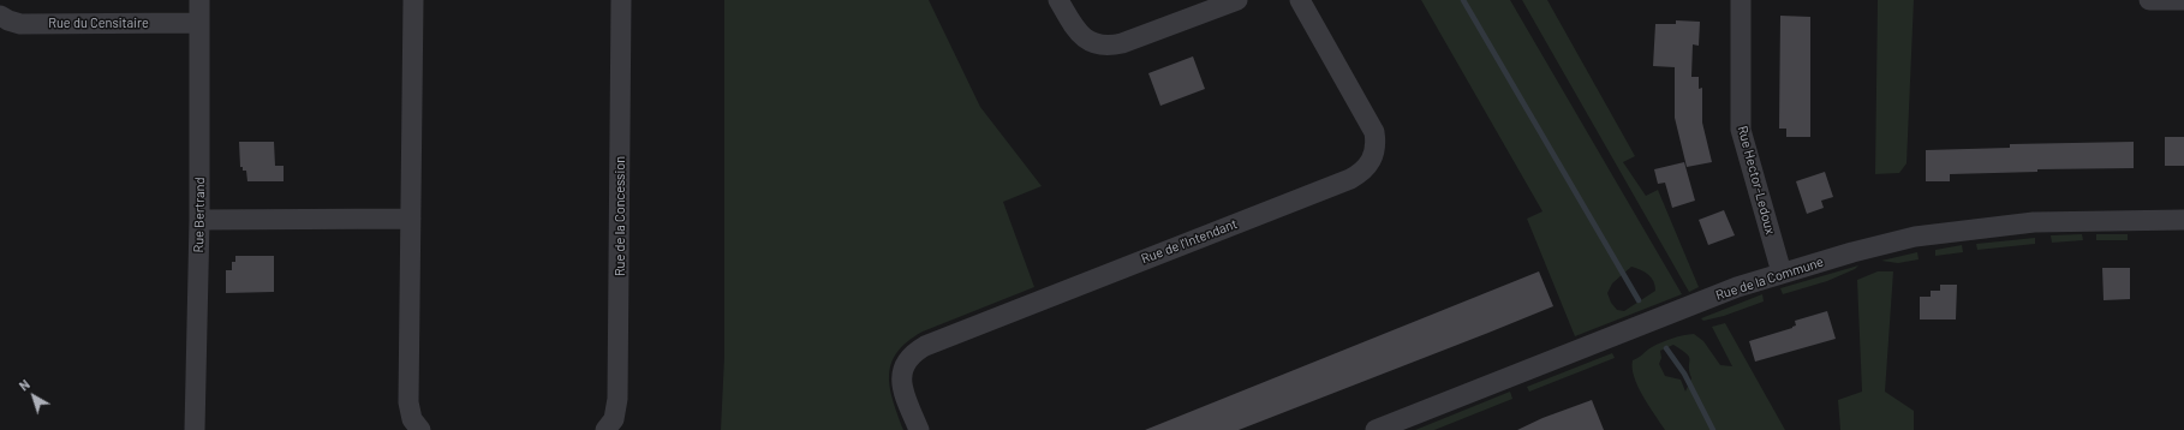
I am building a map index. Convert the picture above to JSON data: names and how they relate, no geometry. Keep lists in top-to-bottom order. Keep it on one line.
{"streets":{"street":["Rue du Censitaire","Rue Hector-Ledoux","Rue Bertrand","Rue de la Concession","Rue de l'Intendant","Rue de la Commune"]},"crossings":[["Rue du Censitaire","Rue Bertrand"],["Rue Hector-Ledoux","Rue de la Commune"]],"north":"top left"}
